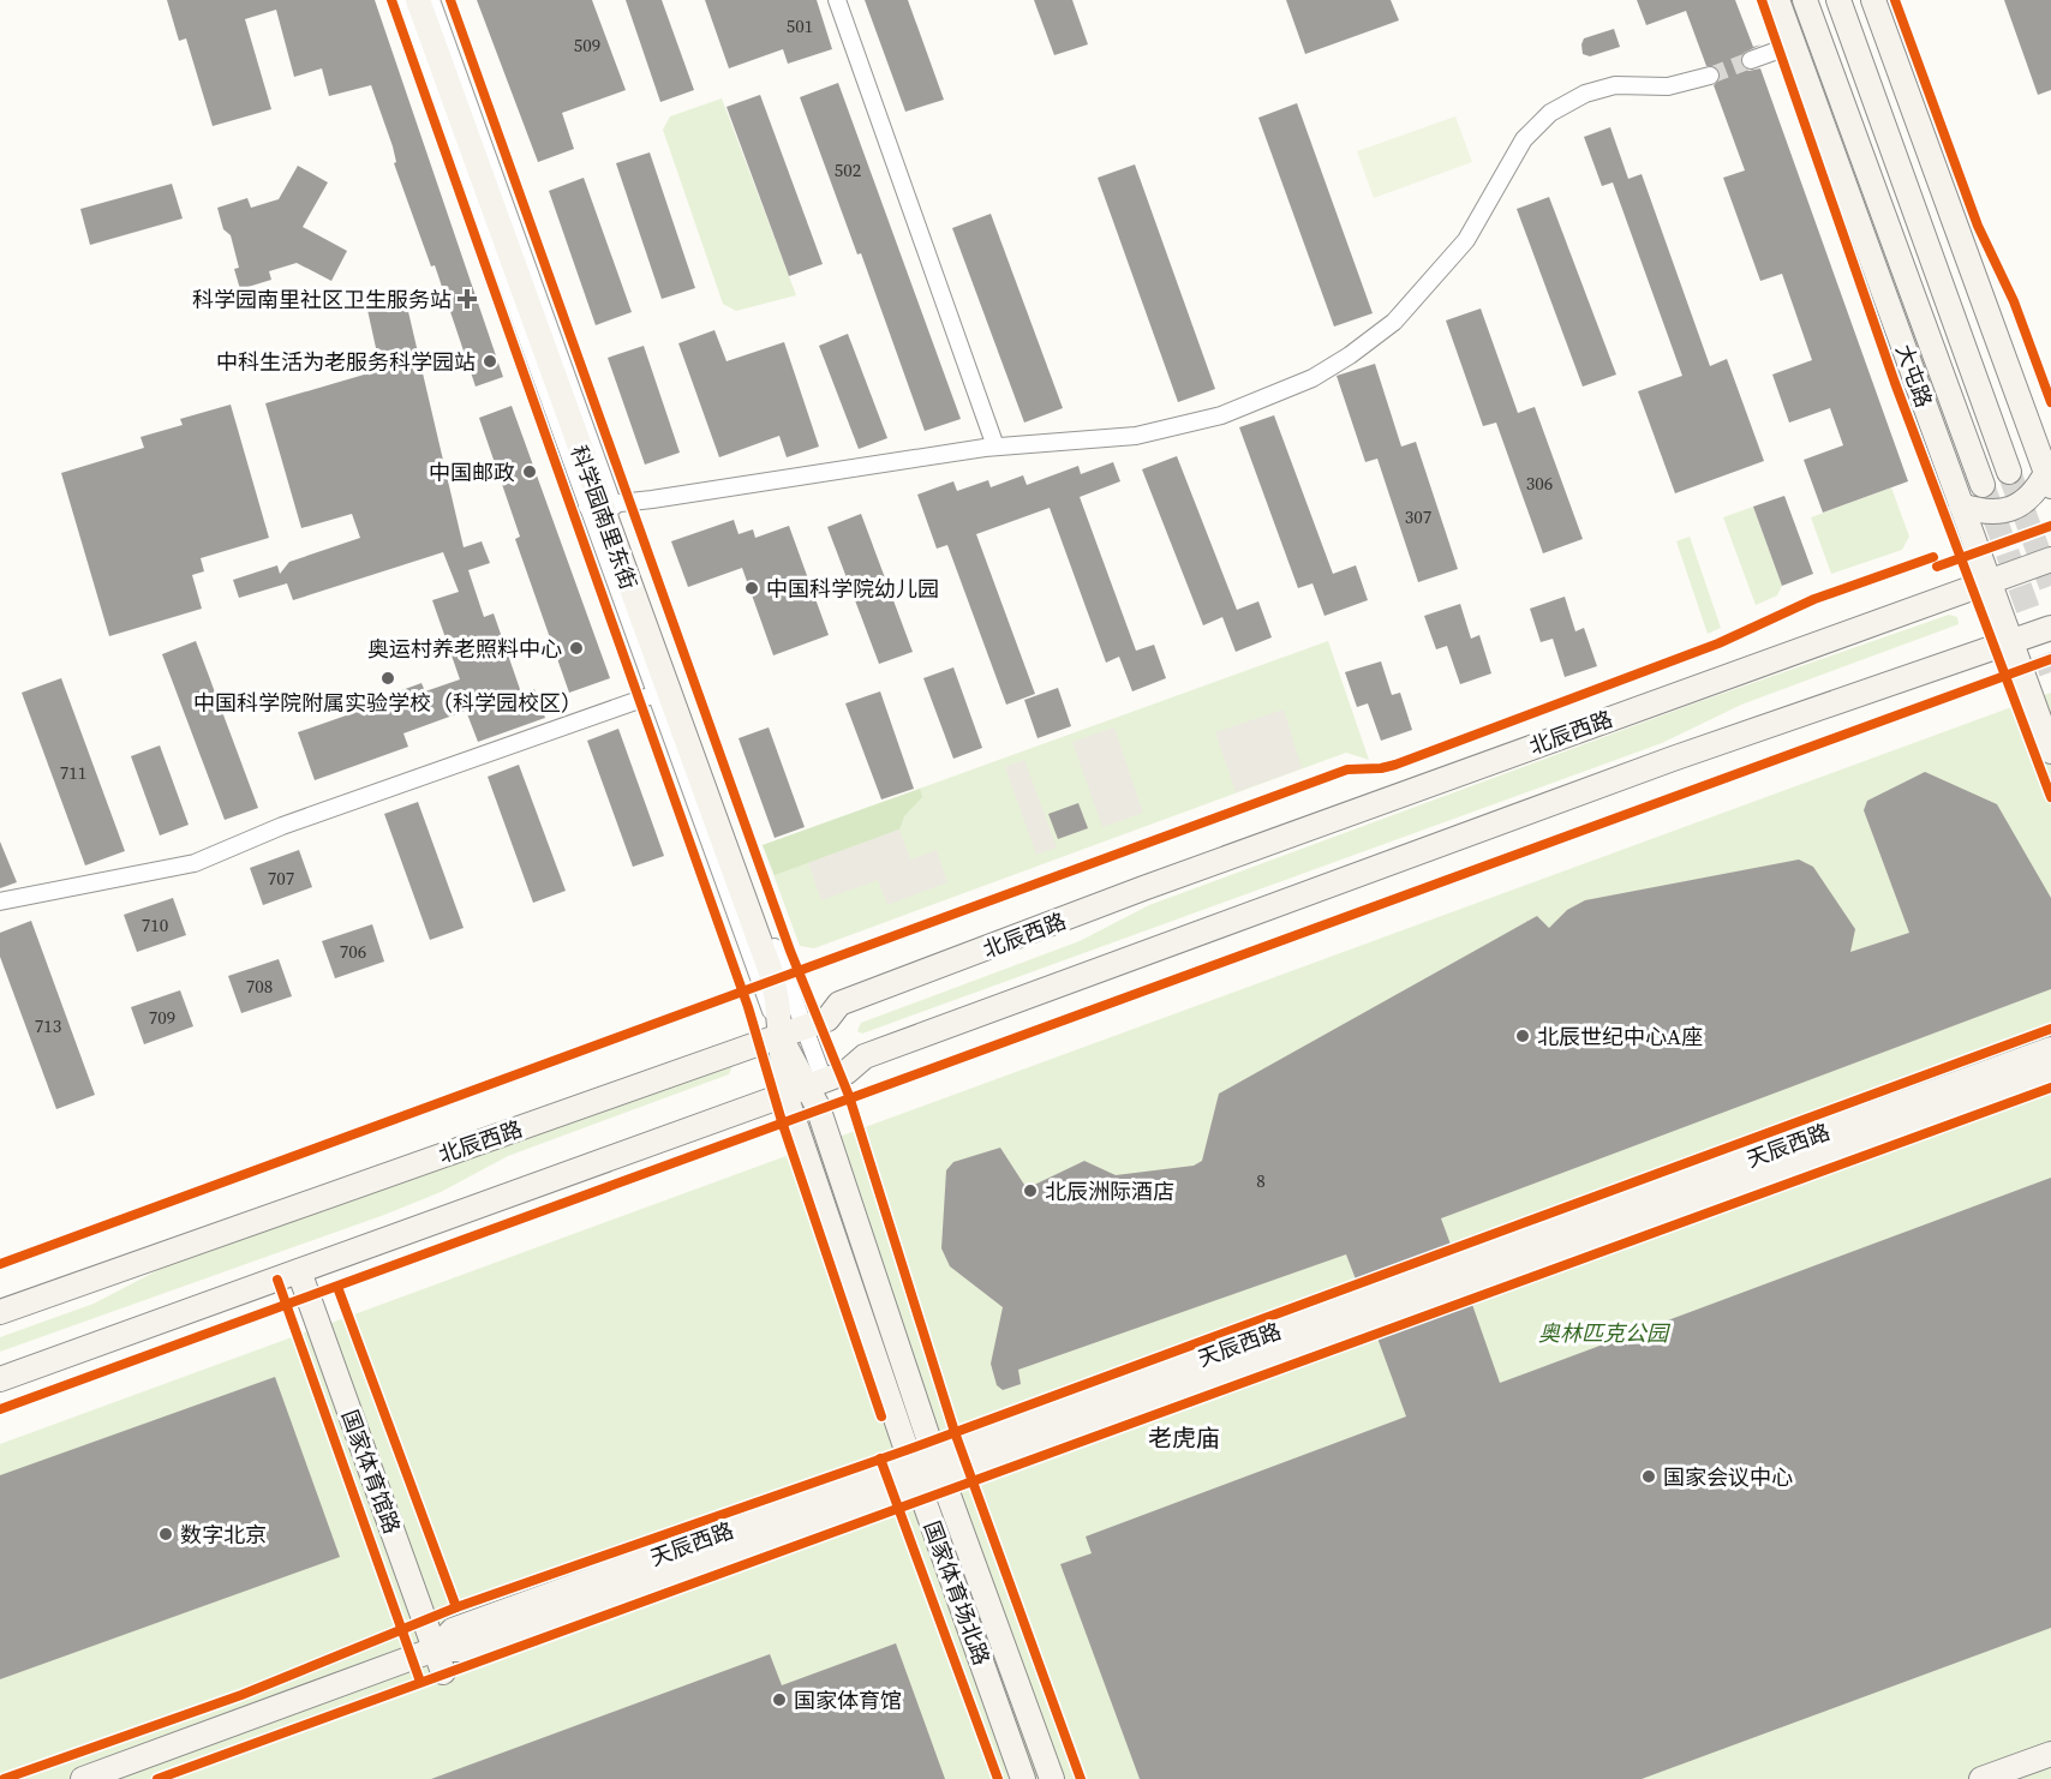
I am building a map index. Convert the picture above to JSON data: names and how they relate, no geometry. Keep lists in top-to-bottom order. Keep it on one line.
{"streets":{"street":["大屯路","科学园南里东街","北辰西路","天辰西路","国家体育馆路","国家体育场北路"]},"crossings":[["大屯路","北辰西路"],["科学园南里东街","北辰西路"],["天辰西路","国家体育馆路"],["天辰西路","国家体育场北路"]],"districts":["老虎庙"],"parks":["奥林匹克公园"],"places":{"health":["科学园南里社区卫生服务站"],"other":["中科生活为老服务科学园站","中国邮政","中国科学院幼儿园","奥运村养老照料中心","中国科学院附属实验学校（科学园校区）","北辰世纪中心A座","北辰洲际酒店","国家会议中心","数字北京","国家体育馆"]},"house_numbers":["501","509","502","306","307","711","707","710","706","708","709","713","8"]}
